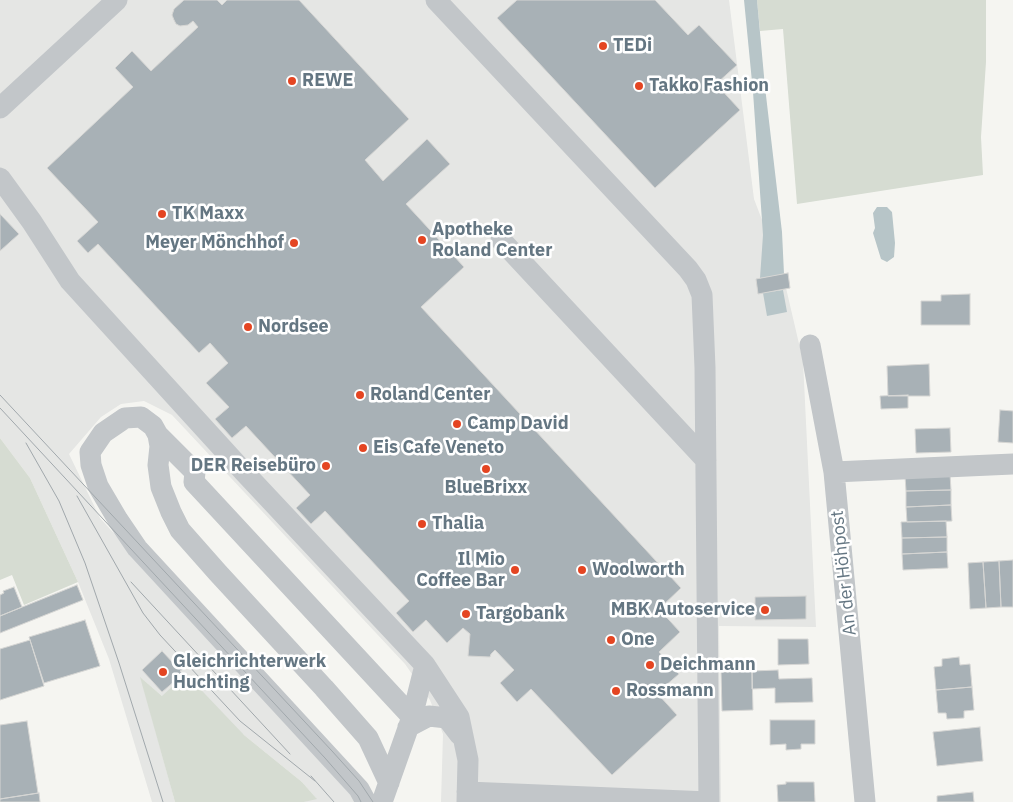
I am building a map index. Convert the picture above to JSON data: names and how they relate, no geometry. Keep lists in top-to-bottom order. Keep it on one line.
{"streets":{"street":["An der Höhpost"]},"places":["TEDi","REWE","Takko Fashion","TK Maxx","Apotheke Roland Center","Meyer Mönchhof","Nordsee","Roland Center","Camp David","Eis Cafe Veneto","DER Reisebüro","BlueBrixx","Thalia","Il Mio Coffee Bar","Woolworth","MBK Autoservice","Targobank","One","Deichmann","Gleichrichterwerk Huchting","Rossmann"]}
